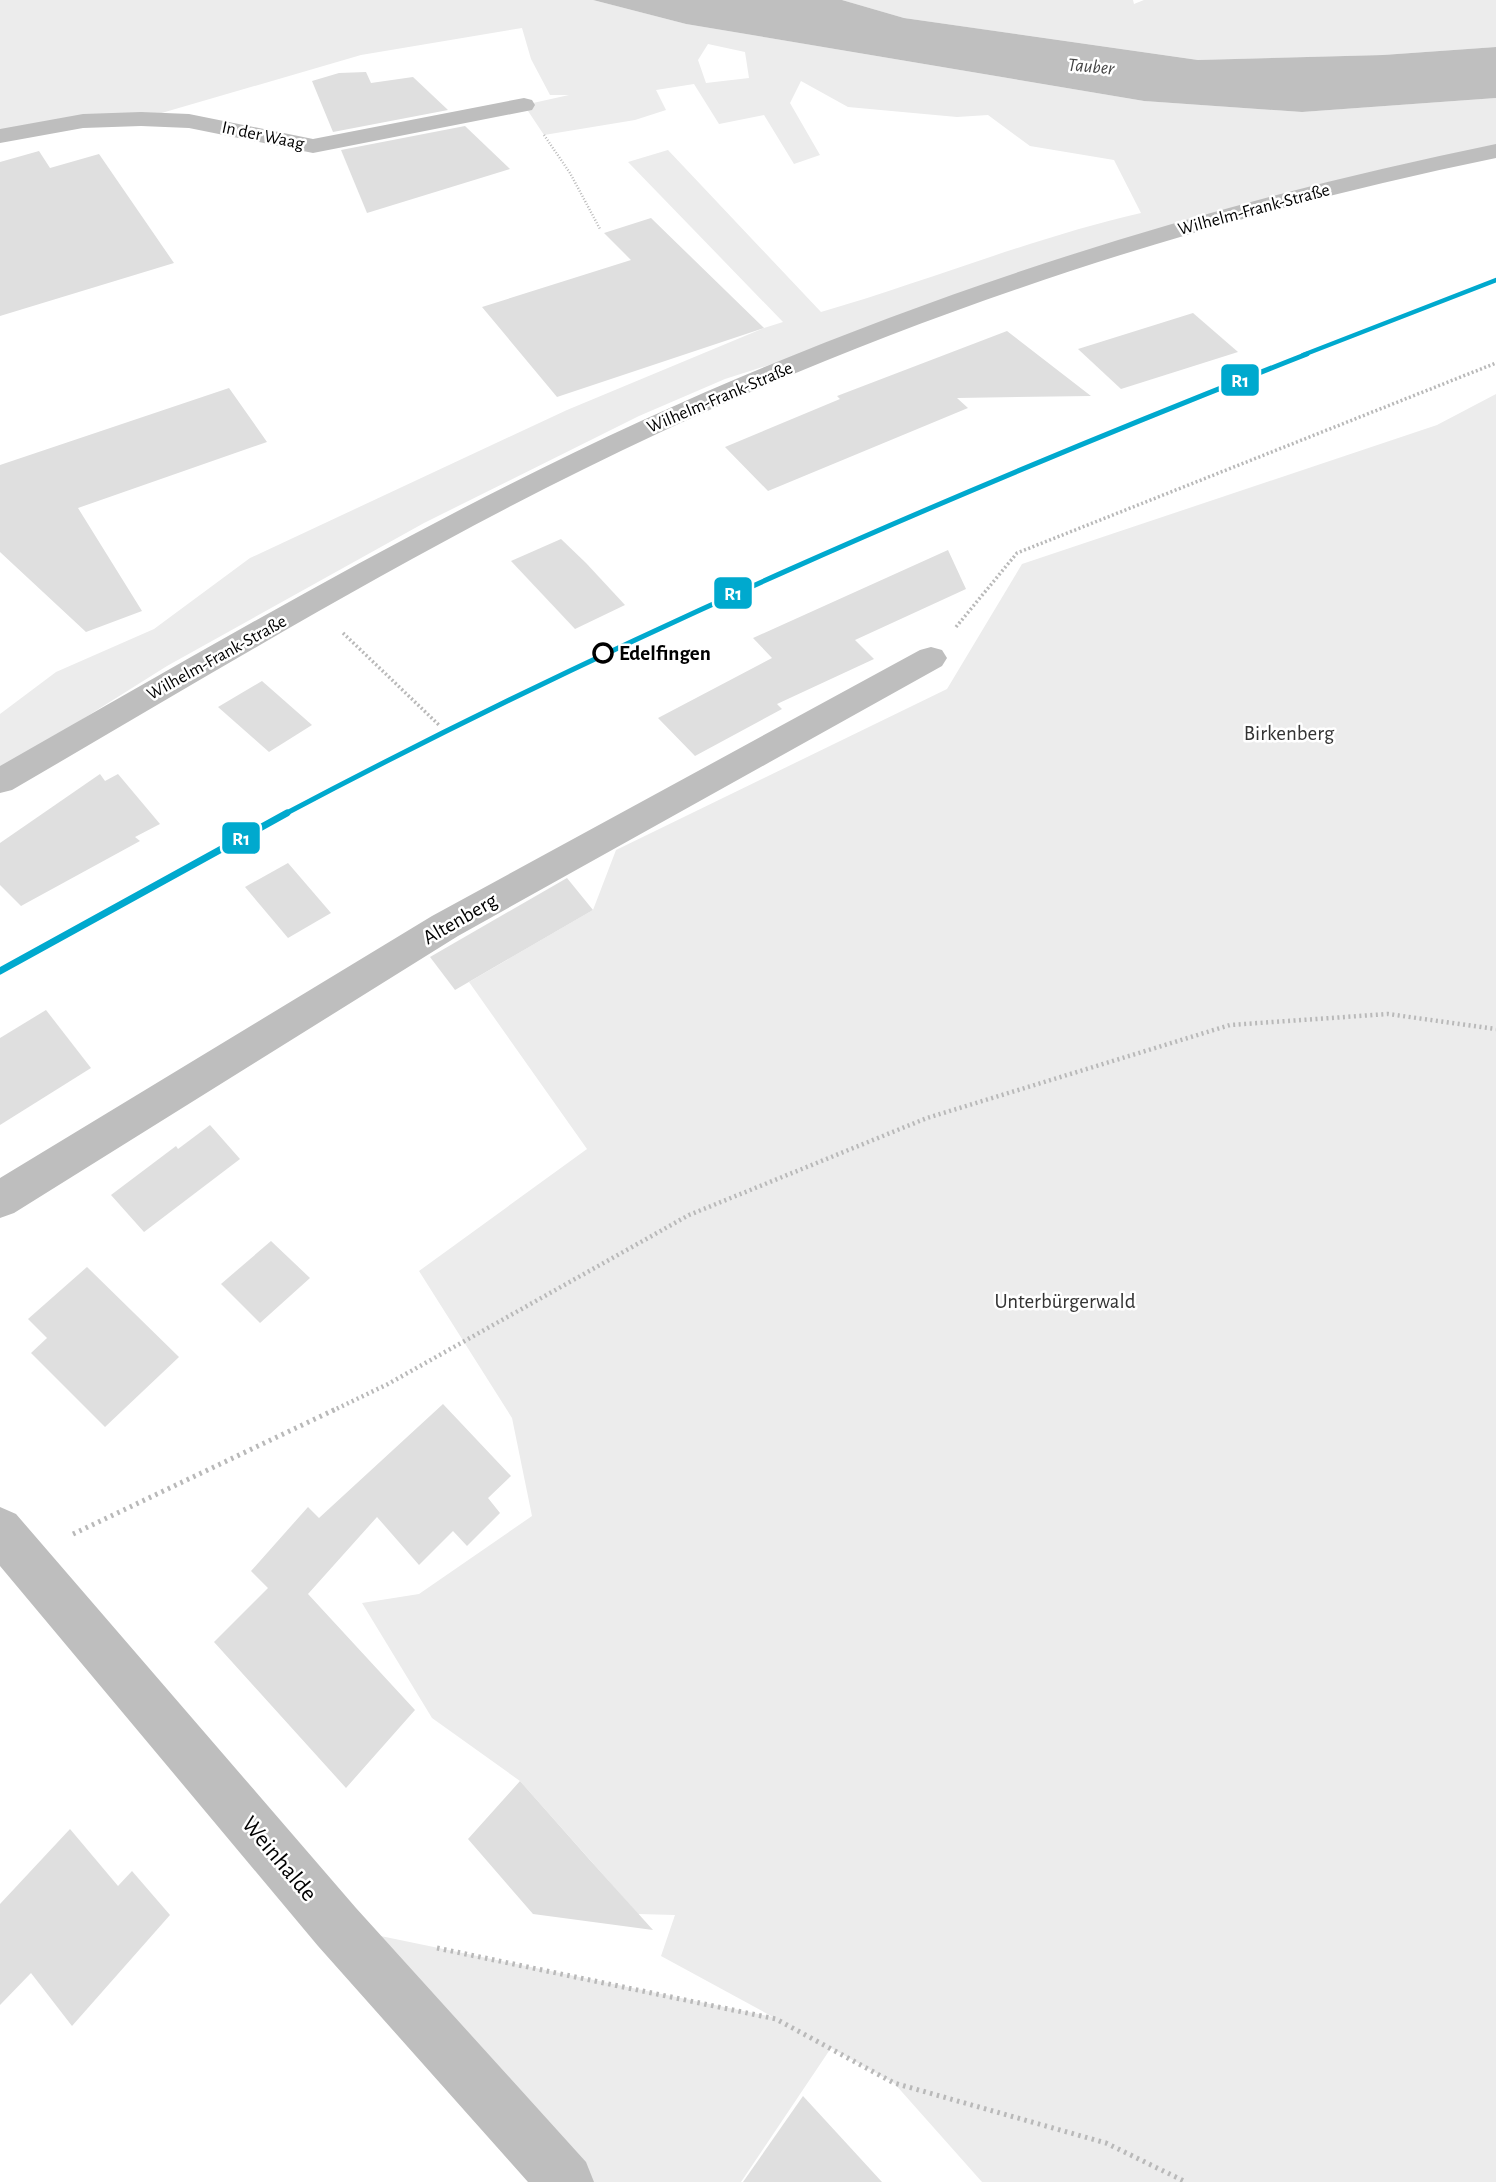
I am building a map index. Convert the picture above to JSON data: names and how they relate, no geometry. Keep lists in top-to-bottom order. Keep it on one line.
{"streets":{"street":["In der Waag","Wilhelm-Frank-Straße","Altenberg","Weinhalde"]},"water":["Tauber"],"parks":["Birkenberg","Unterbürgerwald"],"places":["Edelfingen"],"lines":["transit line R1"]}
